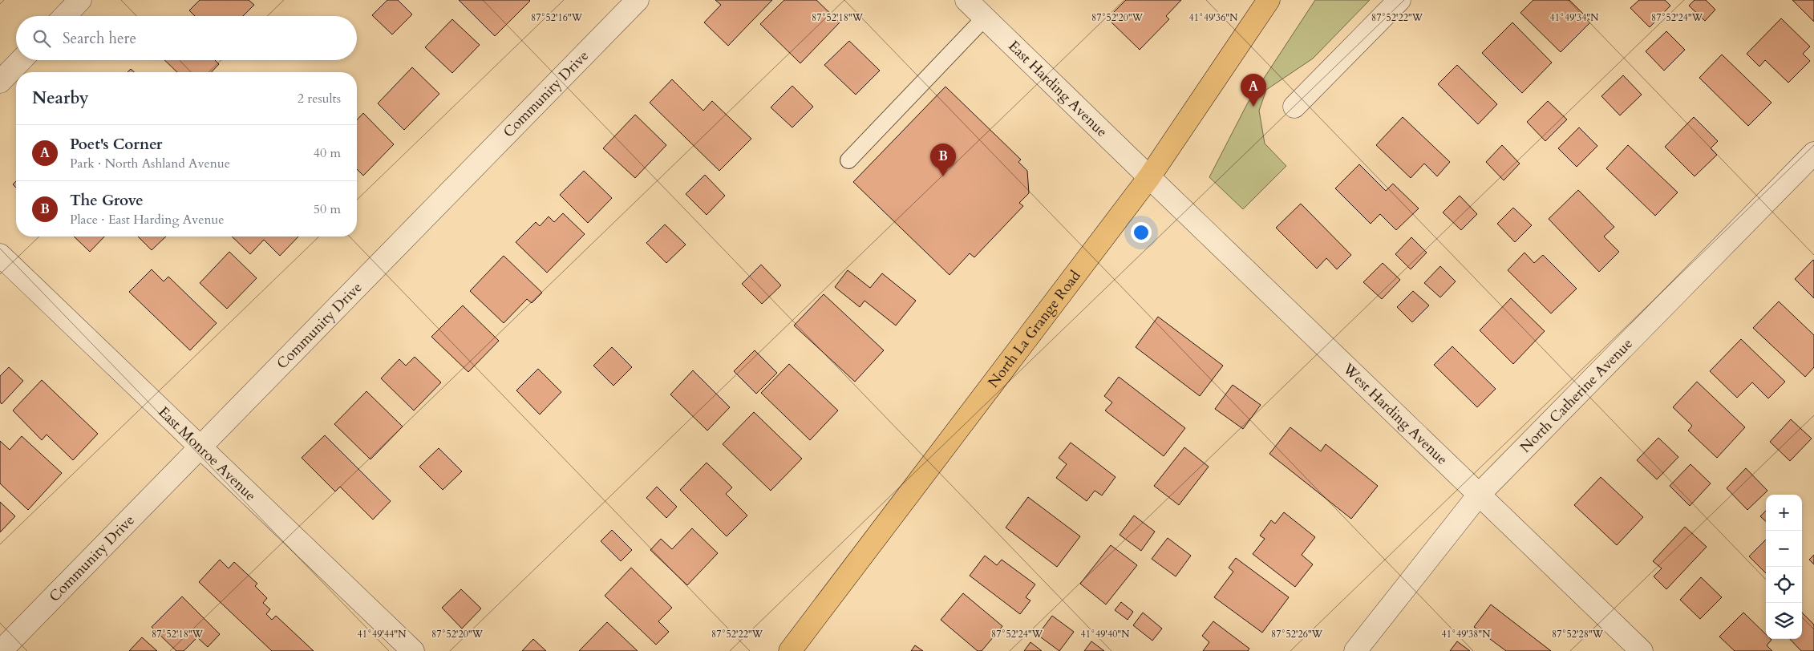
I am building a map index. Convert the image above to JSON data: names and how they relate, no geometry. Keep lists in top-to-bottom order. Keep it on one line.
{"streets":{"main road":["North La Grange Road"],"street":["East Harding Avenue","Community Drive","North Catherine Avenue","West Harding Avenue","East Monroe Avenue"]},"crossings":[["East Harding Avenue","North La Grange Road"],["East Harding Avenue","West Harding Avenue"],["Community Drive","East Monroe Avenue"],["North La Grange Road","West Harding Avenue"],["North Catherine Avenue","West Harding Avenue"]],"page":{"search":"Search here","heading":["Nearby","2 results"],"pins":["A","B"],"list":[{"mark":"A","name":"Poet's Corner","note":"Park · North Ashland Avenue","value":"40 m"},{"mark":"B","name":"The Grove","note":"Place · East Harding Avenue","value":"50 m"}],"map_buttons":["+","−"]},"coordinates":["87°52'16\"W","87°52'18\"W","87°52'20\"W","87°52'22\"W","87°52'24\"W","41°49'36\"N","41°49'34\"N","41°49'44\"N","41°49'40\"N","41°49'38\"N","87°52'26\"W","87°52'28\"W"]}
